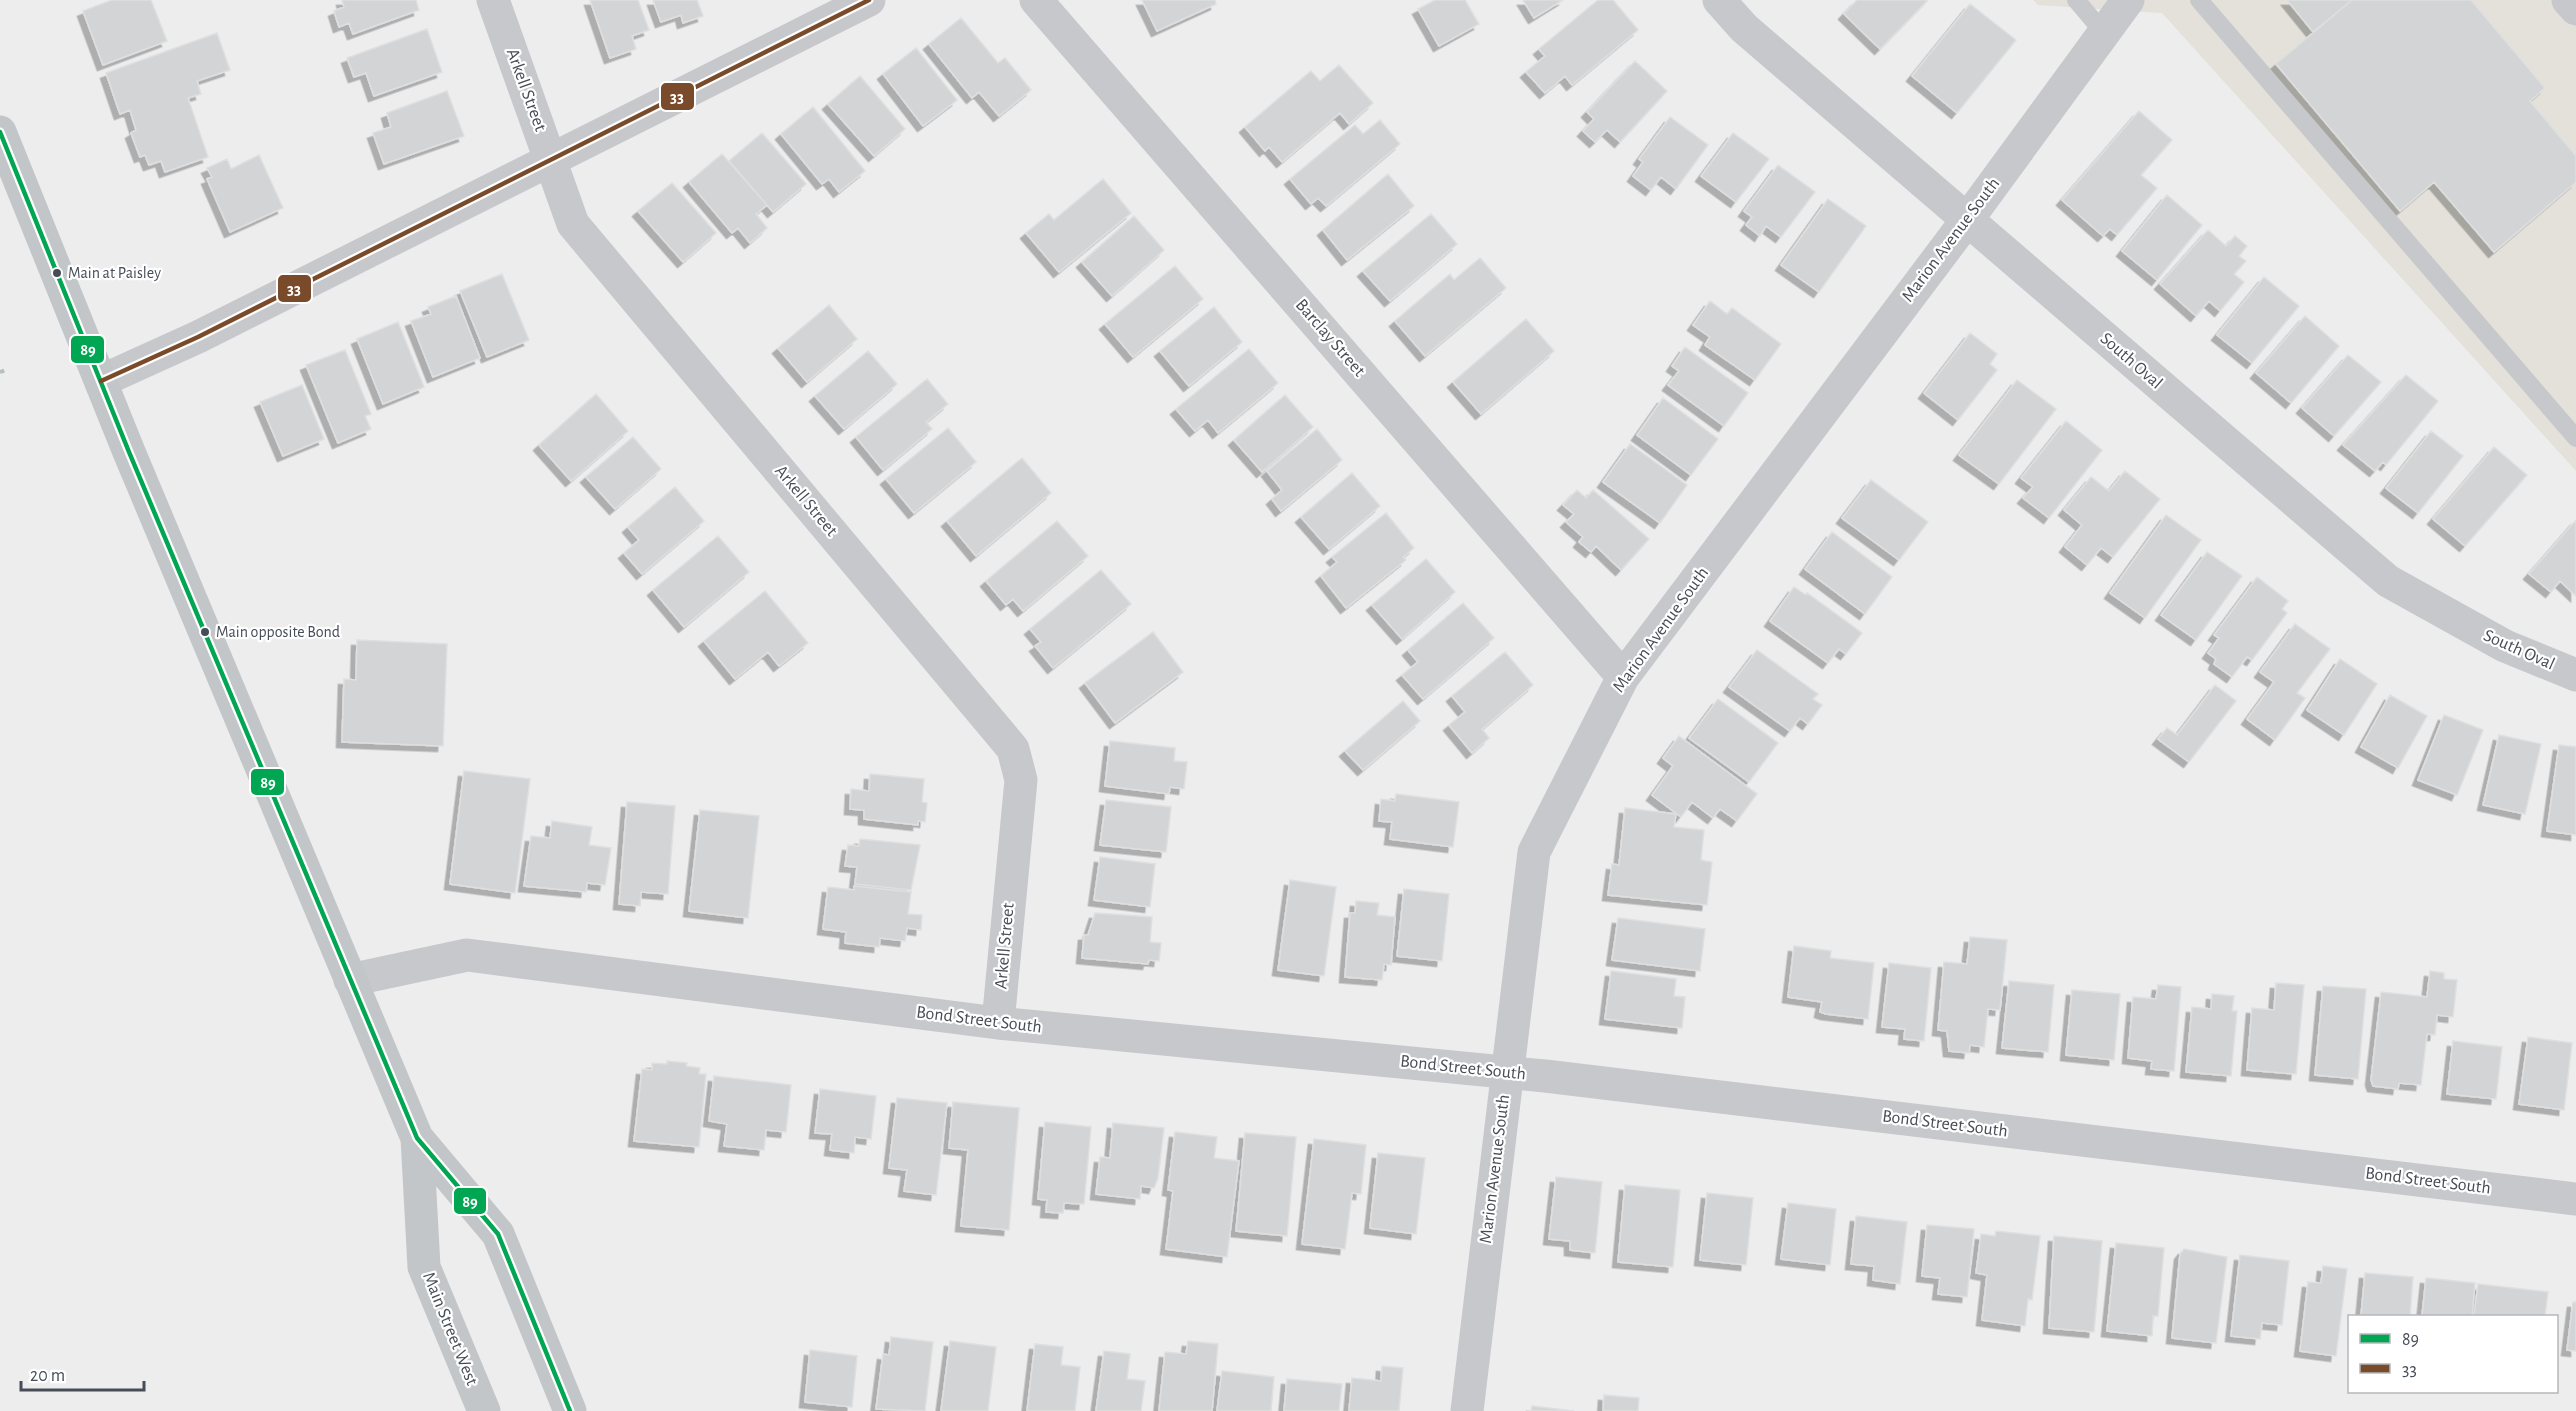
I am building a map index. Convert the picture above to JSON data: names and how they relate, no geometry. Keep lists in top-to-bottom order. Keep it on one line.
{"streets":{"main road":["Main Street West"],"street":["Arkell Street","Marion Avenue South","Barclay Street","South Oval","Bond Street South"]},"crossings":[["Arkell Street","Bond Street South"],["Marion Avenue South","Barclay Street"],["Marion Avenue South","South Oval"],["Marion Avenue South","Bond Street South"],["Bond Street South","Main Street West"]],"places":["Main at Paisley","Main opposite Bond"],"lines":["transit line 33","transit line 89"],"legend":["89","33"],"scale_bar":"20 m"}
